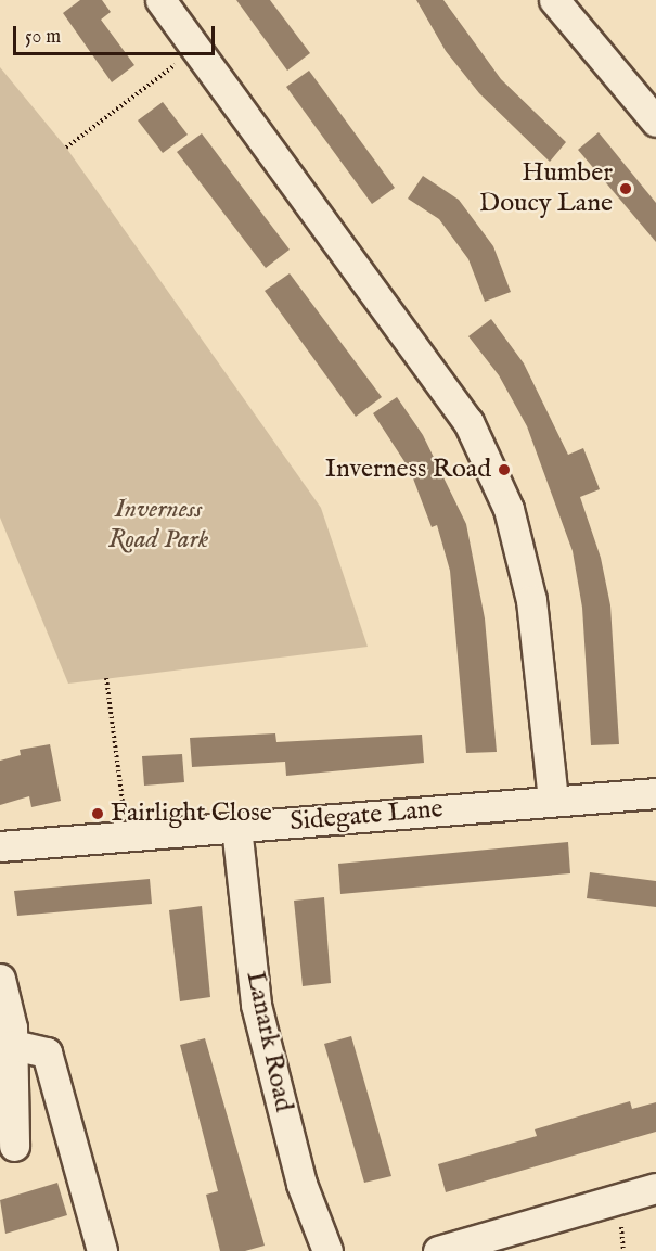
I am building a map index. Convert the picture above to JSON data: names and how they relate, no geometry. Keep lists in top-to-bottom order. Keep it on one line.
{"streets":{"street":["Sidegate Lane","Lanark Road"]},"crossings":[["Sidegate Lane","Lanark Road"]],"parks":["Inverness Road Park"],"places":["Humber Doucy Lane","Inverness Road","Fairlight Close"],"scale_bar":"50 m"}
